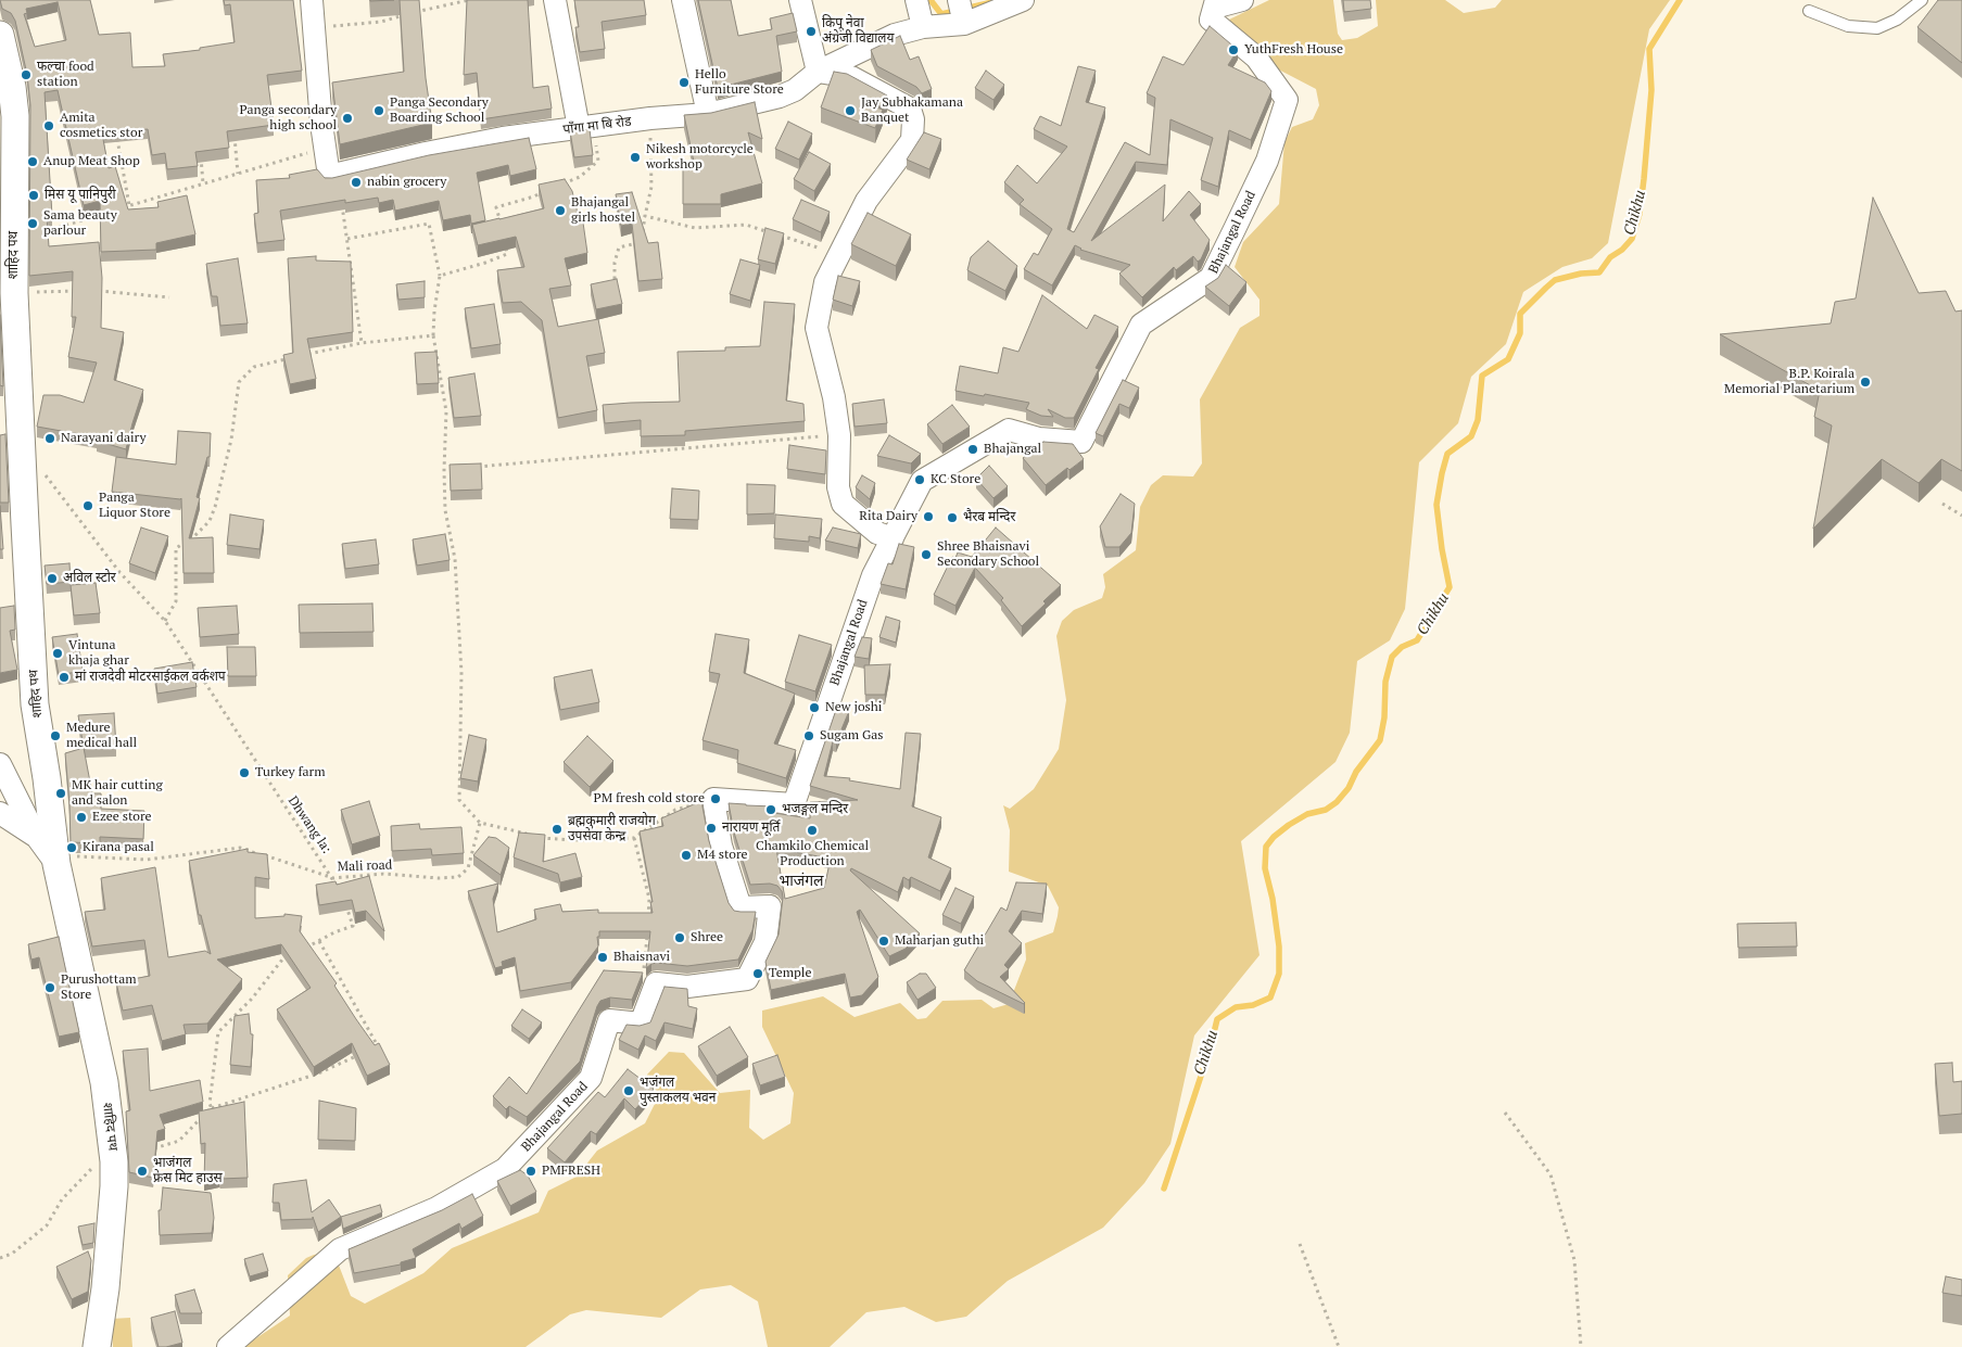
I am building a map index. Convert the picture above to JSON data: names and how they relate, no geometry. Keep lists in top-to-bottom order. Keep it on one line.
{"streets":{"street":["पाँगा मा बि रोड","Bhajangal Road","शाहिद पथ"],"path":["Dhwang la:","Mali road"]},"crossings":[["शाहिद पथ","Dhwang la:"],["शाहिद पथ","Mali road"],["Dhwang la:","Mali road"]],"districts":["भाजंगल"],"water":["Chikhu"],"places":["किपू नेवा अंग्रेजी विद्यालय","YuthFresh House","फल्चा food station","Hello Furniture Store","Panga Secondary Boarding School","Jay Subhakamana Banquet","Panga secondary high school","Amita cosmetics stor","Nikesh motorcycle workshop","Anup Meat Shop","nabin grocery","मिस यू पानिपुरी","Bhajangal girls hostel","Sama beauty parlour","B.P. Koirala Memorial Planetarium","Narayani dairy","Bhajangal","KC Store","Panga Liquor Store","Rita Dairy","भैरब मन्दिर","Shree Bhaisnavi Secondary School","अविल स्टोर","Vintuna khaja ghar","मां राजदेवी मोटरसाईकल वर्कशप","New joshi","Medure medical hall","Sugam Gas","Turkey farm","MK hair cutting and salon","PM fresh cold store","भजङ्गल मन्दिर","Ezee store","नारायण मूर्ति","ब्रह्मकुमारी राजयोग उपसेवा केन्द्र","Chamkilo Chemical Production","Kirana pasal","M4 store","Shree","Maharjan guthi","Bhaisnavi","Temple","Purushottam Store","भजंगल पुस्ताकलय भवन","भाज‌ं‌‌गल फ्रेस मिट हाउस","PMFRESH"]}
